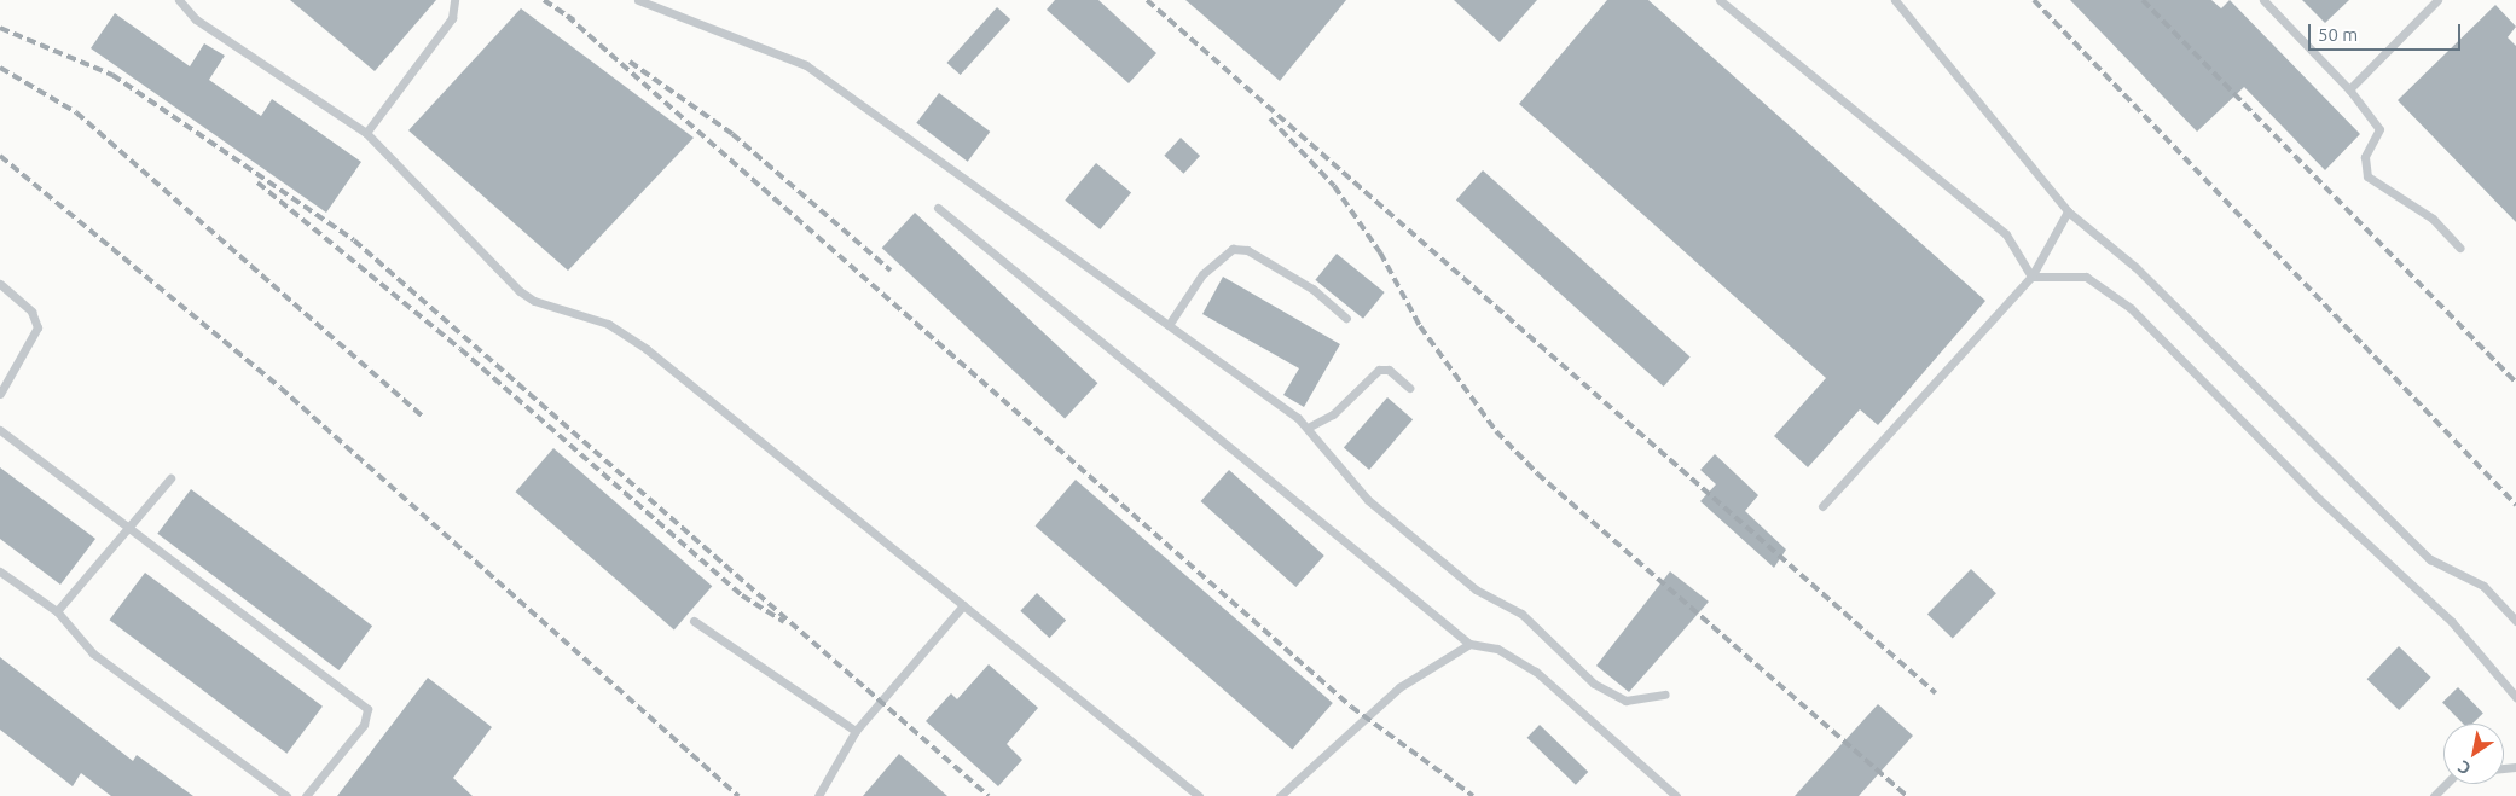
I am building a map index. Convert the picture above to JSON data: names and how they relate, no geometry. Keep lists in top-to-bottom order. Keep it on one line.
{"scale_bar":"50 m","north":"bottom left"}
